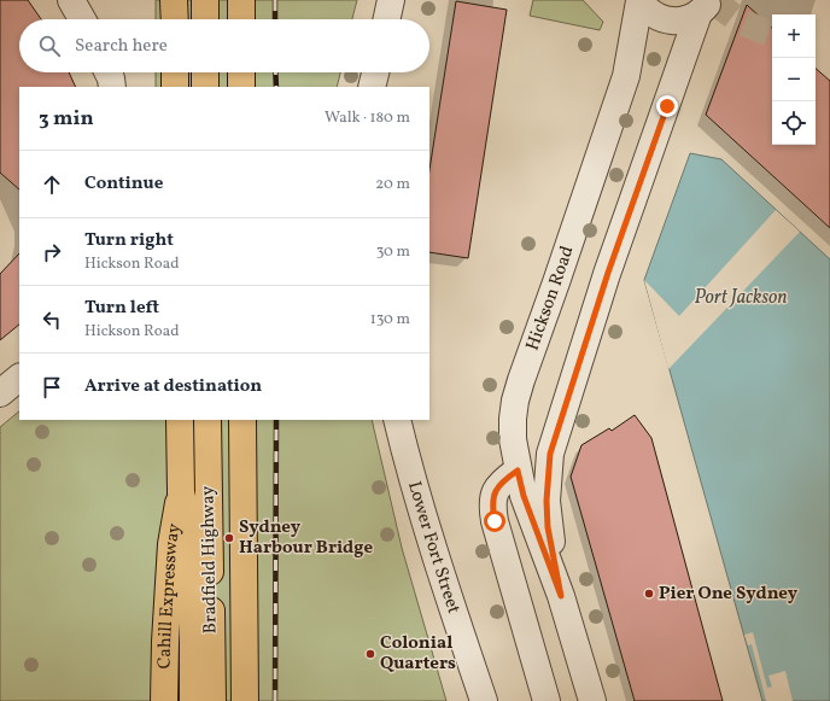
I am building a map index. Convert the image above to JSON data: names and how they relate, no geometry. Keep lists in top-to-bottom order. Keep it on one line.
{"streets":{"highway":["Bradfield Highway","Cahill Expressway"],"street":["Hickson Road","Lower Fort Street"]},"water":["Port Jackson"],"places":["Sydney Harbour Bridge","Pier One Sydney","Colonial Quarters"],"page":{"map_buttons":["+","−"],"search":"Search here","heading":["3 min","Walk · 180 m"],"list":[["Continue","20 m"],["Turn right","Hickson Road","30 m"],["Turn left","Hickson Road","130 m"],"Arrive at destination"]}}
